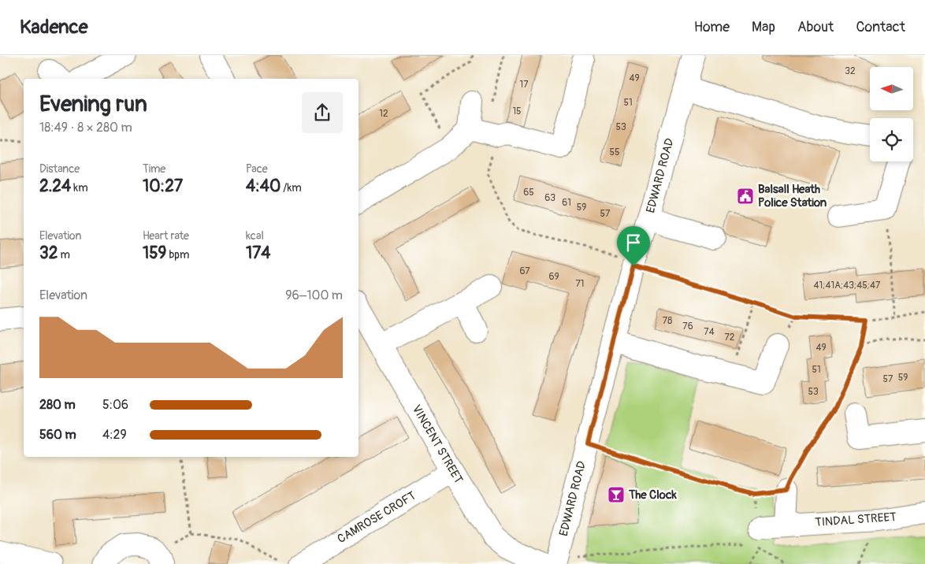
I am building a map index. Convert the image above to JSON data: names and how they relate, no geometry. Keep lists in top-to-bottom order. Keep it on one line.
{"streets":{"street":["EDWARD ROAD","VINCENT STREET","CAMROSE CROFT","TINDAL STREET"]},"crossings":[["EDWARD ROAD","VINCENT STREET"],["VINCENT STREET","CAMROSE CROFT"]],"places":{"public building":["Balsall Heath Police Station"],"bar":["The Clock"]},"house_numbers":["32","49","17","51","15","12","53","55","65","63","61","59","57","67","69","71","41;41A;43;45;47","78","76","74","72","49","51","59","57","53"],"north":"left","page":{"header":"Kadence","nav":["Home","Map","About","Contact"],"heading":["Evening run","18:49 · 8 × 280 m"],"stats":[["Distance","2.24 km"],["Time","10:27"],["Pace","4:40 /km"],["Elevation","32 m"],["Heart rate","159 bpm"],["kcal","174"]],"chart":["Elevation","96–100 m"],"list":[{"name":"280 m","note":"5:06"},{"name":"560 m","note":"4:29"}]}}
